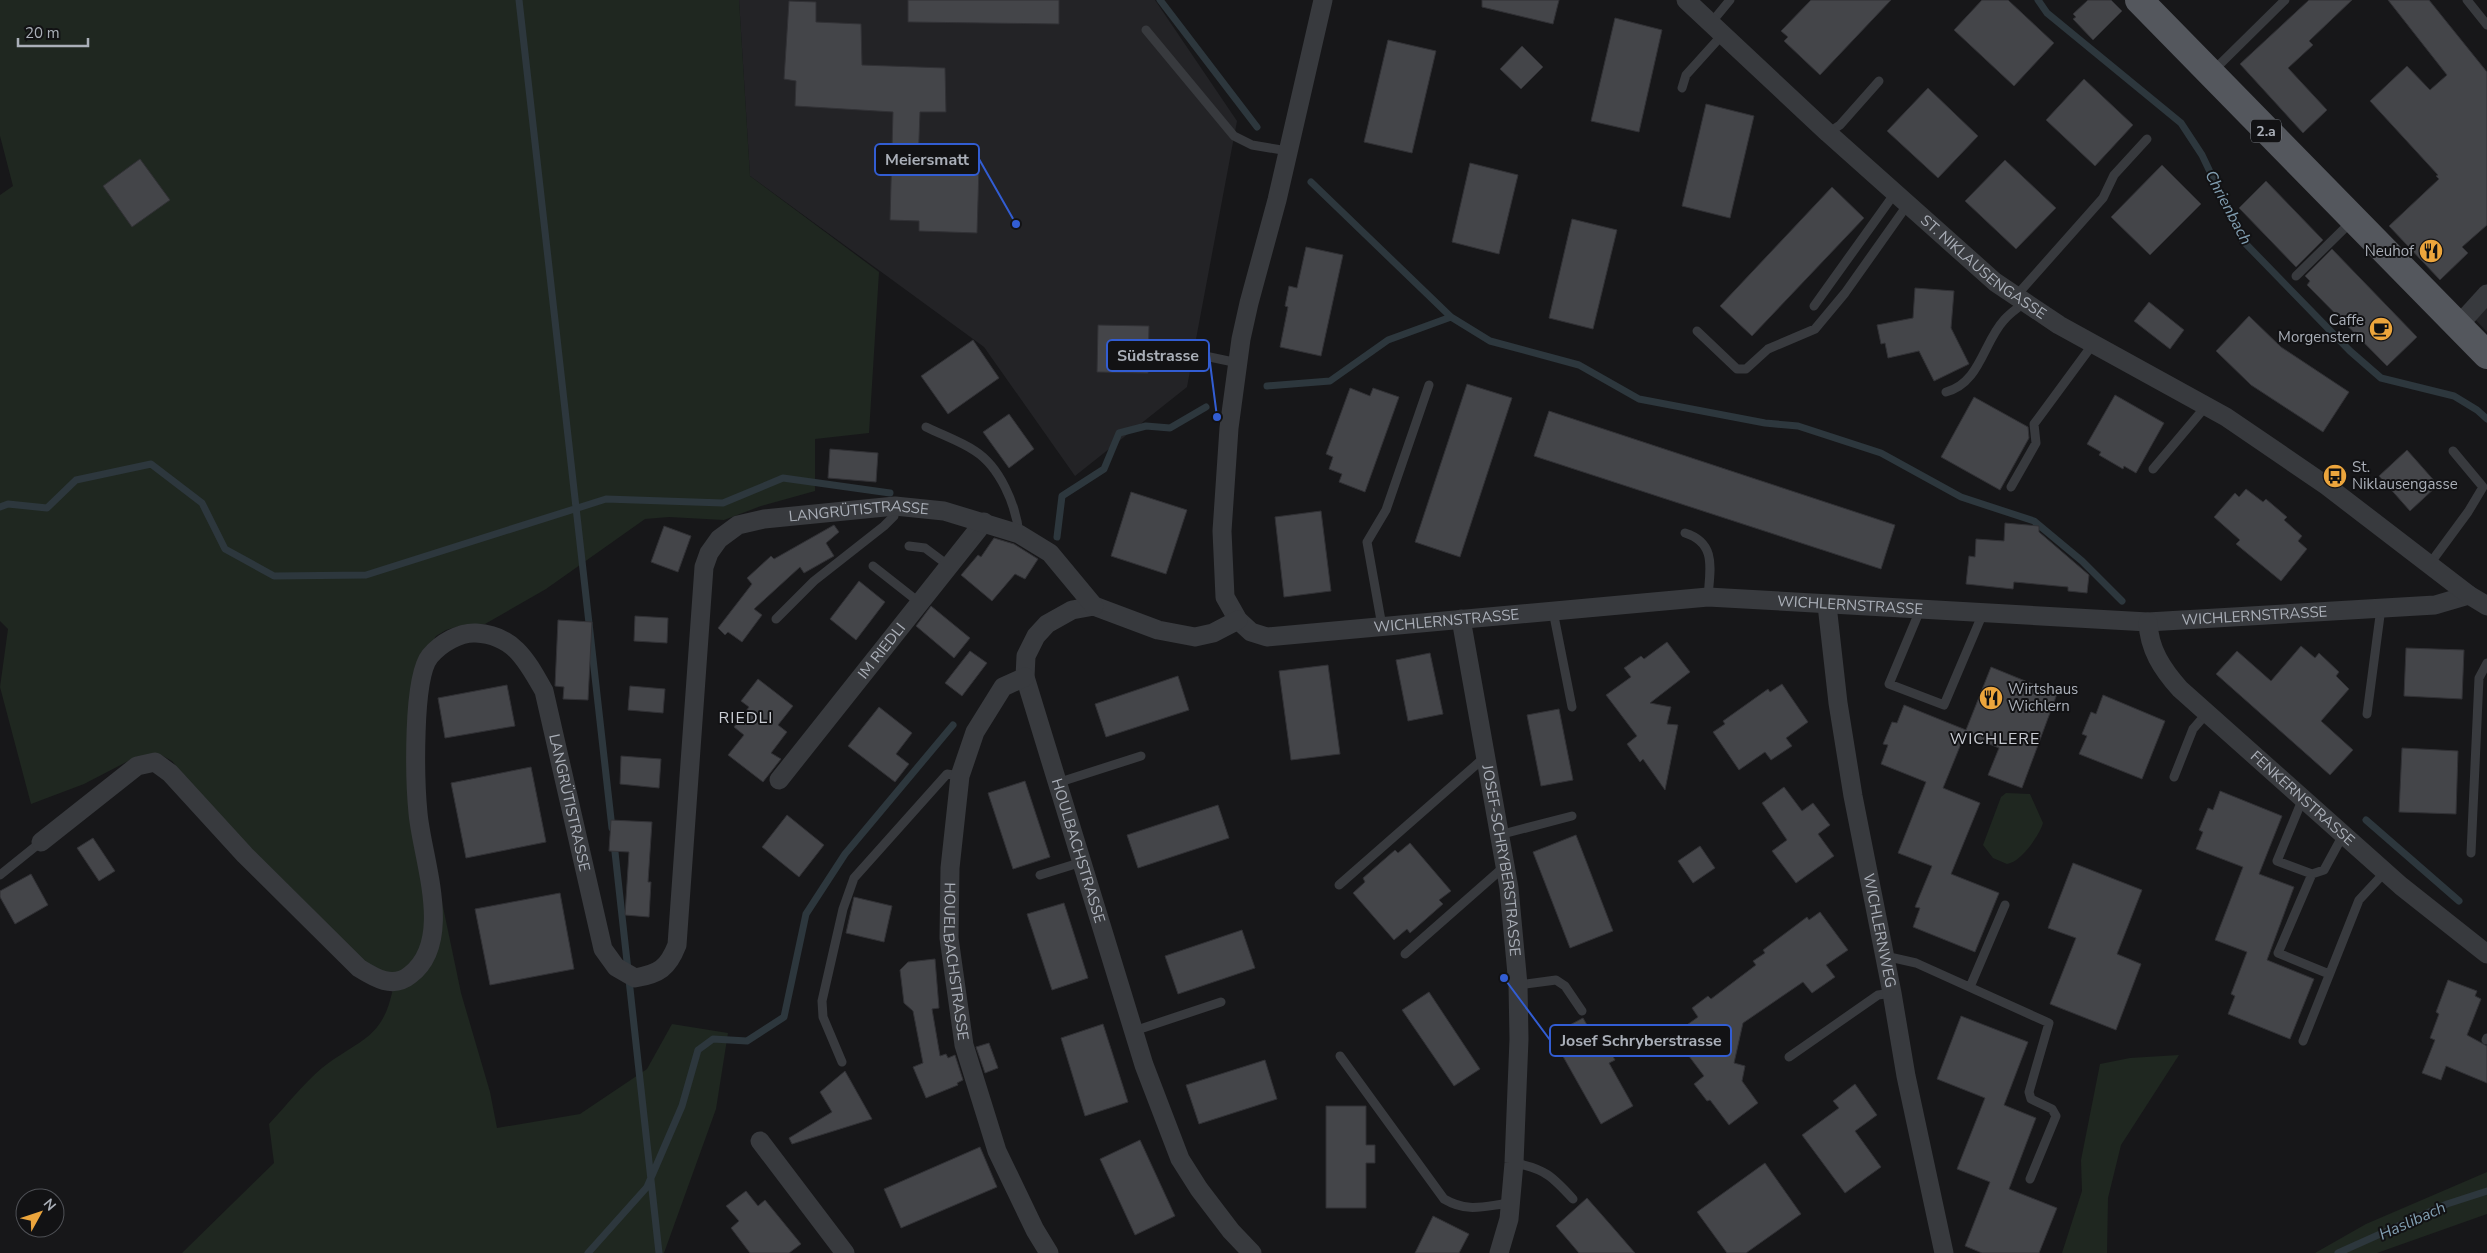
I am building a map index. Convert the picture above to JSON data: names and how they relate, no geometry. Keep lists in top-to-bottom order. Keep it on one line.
{"streets":{"main road":["2.a"],"street":["ST. NIKLAUSENGASSE","LANGRÜTISTRASSE","WICHLERNSTRASSE","IM RIEDLI","FENKERNSTRASSE","HOULBACHSTRASSE","JOSEF-SCHRYBERSTRASSE","WICHLERNWEG","HOUELBACHSTRASSE"]},"crossings":[["ST. NIKLAUSENGASSE","WICHLERNSTRASSE"],["LANGRÜTISTRASSE","IM RIEDLI"],["LANGRÜTISTRASSE","HOULBACHSTRASSE"],["WICHLERNSTRASSE","FENKERNSTRASSE"],["WICHLERNSTRASSE","JOSEF-SCHRYBERSTRASSE"],["WICHLERNSTRASSE","WICHLERNWEG"],["HOULBACHSTRASSE","HOUELBACHSTRASSE"]],"districts":["RIEDLI","WICHLERE"],"water":["Chrienbach","Haslibach"],"places":{"other":["Meiersmatt","Südstrasse","Josef Schryberstrasse"],"restaurant":["Neuhof","Wirtshaus Wichlern"],"cafe":["Caffe Morgenstern"],"bus stop":["St. Niklausengasse"]},"scale_bar":"20 m","north":"top right"}
